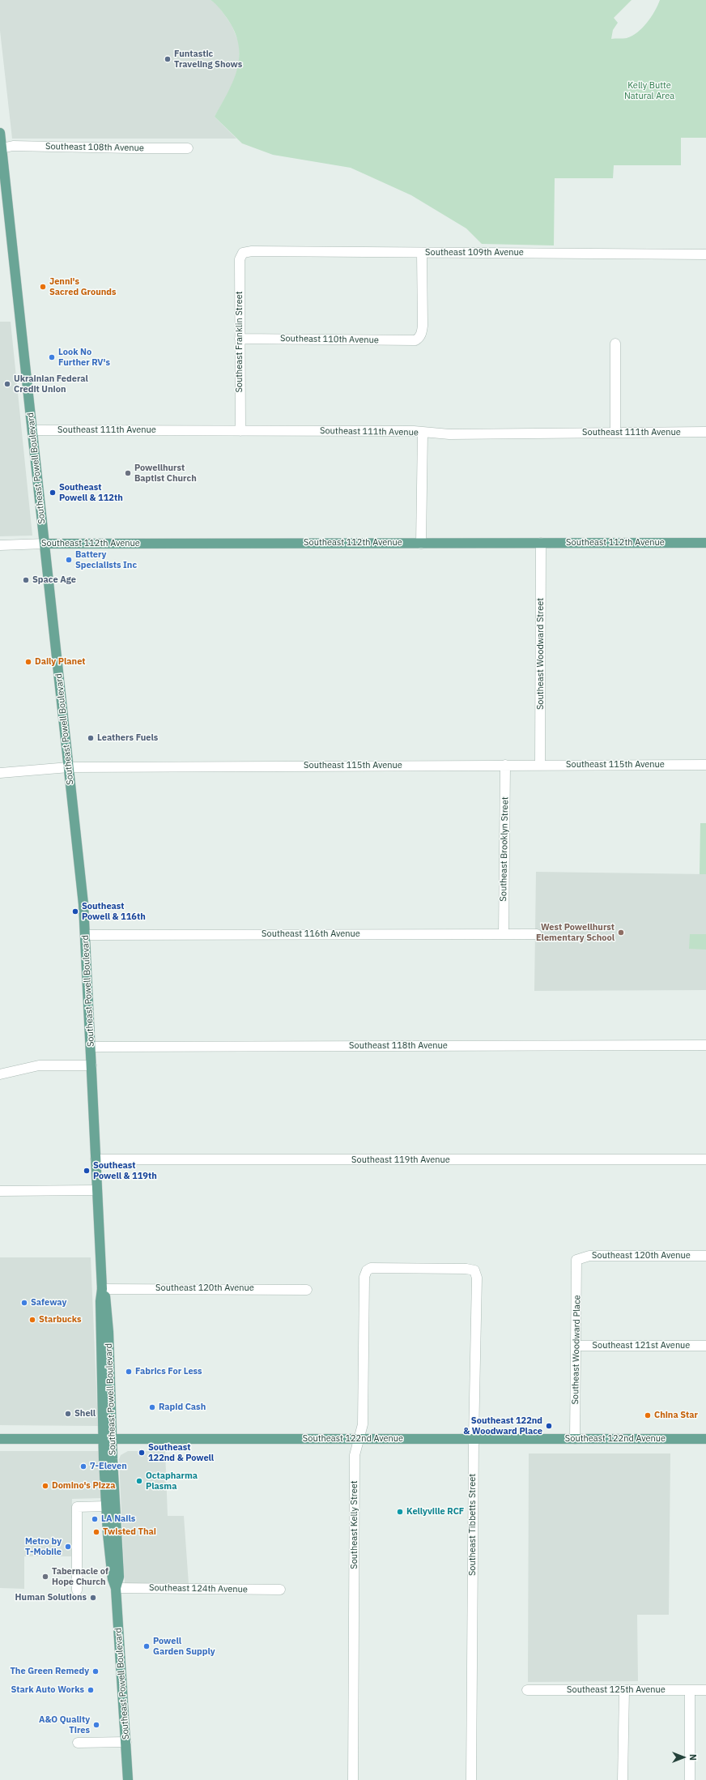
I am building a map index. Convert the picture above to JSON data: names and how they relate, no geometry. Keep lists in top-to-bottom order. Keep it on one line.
{"streets":{"main road":["Southeast Powell Boulevard","Southeast 112th Avenue","Southeast 122nd Avenue"],"street":["Southeast 108th Avenue","Southeast 109th Avenue","Southeast 110th Avenue","Southeast Franklin Street","Southeast 111th Avenue","Southeast Woodward Street","Southeast 115th Avenue","Southeast Brooklyn Street","Southeast 116th Avenue","Southeast 118th Avenue","Southeast 119th Avenue","Southeast 120th Avenue","Southeast 121st Avenue","Southeast Woodward Place","Southeast Kelly Street","Southeast Tibbetts Street","Southeast 124th Avenue","Southeast 125th Avenue"]},"crossings":[["Southeast 108th Avenue","Southeast Powell Boulevard"],["Southeast 109th Avenue","Southeast 110th Avenue"],["Southeast 109th Avenue","Southeast Franklin Street"],["Southeast 110th Avenue","Southeast Franklin Street"],["Southeast Franklin Street","Southeast 111th Avenue"],["Southeast 111th Avenue","Southeast Powell Boulevard"],["Southeast Powell Boulevard","Southeast 112th Avenue"],["Southeast Powell Boulevard","Southeast 115th Avenue"],["Southeast Powell Boulevard","Southeast 116th Avenue"],["Southeast Powell Boulevard","Southeast 118th Avenue"],["Southeast Powell Boulevard","Southeast 119th Avenue"],["Southeast Powell Boulevard","Southeast 120th Avenue"],["Southeast Powell Boulevard","Southeast 122nd Avenue"],["Southeast Powell Boulevard","Southeast 124th Avenue"],["Southeast 112th Avenue","Southeast Woodward Street"],["Southeast Woodward Street","Southeast 115th Avenue"],["Southeast 115th Avenue","Southeast Brooklyn Street"],["Southeast Brooklyn Street","Southeast 116th Avenue"],["Southeast 120th Avenue","Southeast Woodward Place"],["Southeast 121st Avenue","Southeast Woodward Place"],["Southeast Woodward Place","Southeast 122nd Avenue"],["Southeast 122nd Avenue","Southeast Kelly Street"],["Southeast 122nd Avenue","Southeast Tibbetts Street"],["Southeast Kelly Street","Southeast Tibbetts Street"]],"parks":["Kelly Butte Natural Area"],"places":["Funtastic Traveling Shows","Jenni's Sacred Grounds","Look No Further RV's","Ukrainian Federal Credit Union","Powellhurst Baptist Church","Southeast Powell & 112th","Battery Specialists Inc","Space Age","Daily Planet","Leathers Fuels","Southeast Powell & 116th","West Powellhurst Elementary School","Southeast Powell & 119th","Safeway","Starbucks","Fabrics For Less","Rapid Cash","Shell","China Star","Southeast 122nd & Woodward Place","Southeast 122nd & Powell","7-Eleven","Octapharma Plasma","Domino's Pizza","Kellyville RCF","LA Nails","Twisted Thai","Metro by T-Mobile","Tabernacle of Hope Church","Human Solutions","Powell Garden Supply","The Green Remedy","Stark Auto Works","A&O Quality Tires"],"north":"right"}
